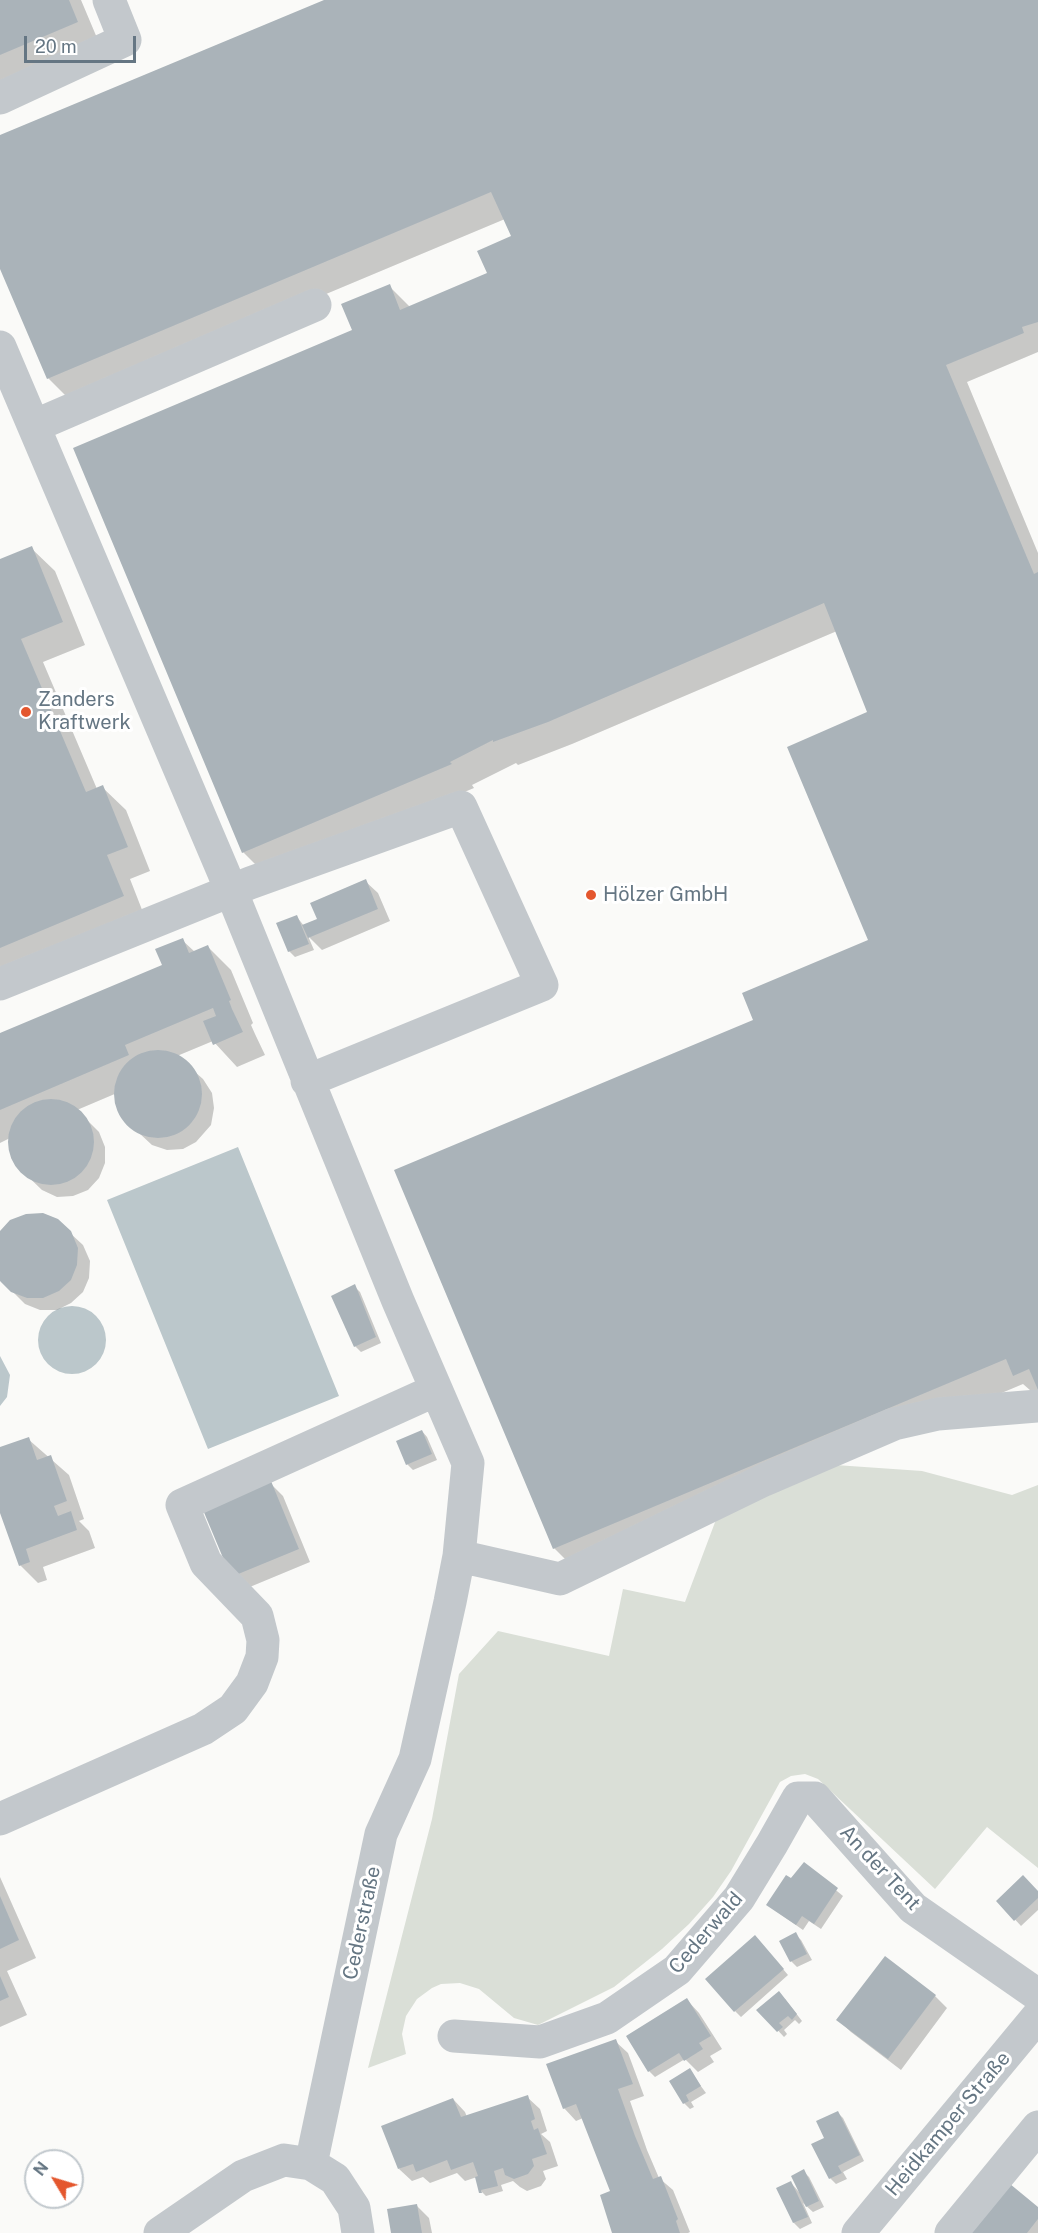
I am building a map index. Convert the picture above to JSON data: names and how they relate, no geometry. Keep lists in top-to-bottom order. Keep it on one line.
{"streets":{"street":["An der Tent","Cederstraße","Cederwald","Heidkamper Straße"]},"crossings":[["An der Tent","Cederwald"]],"places":["Zanders Kraftwerk","Hölzer GmbH"],"scale_bar":"20 m","north":"top left"}
